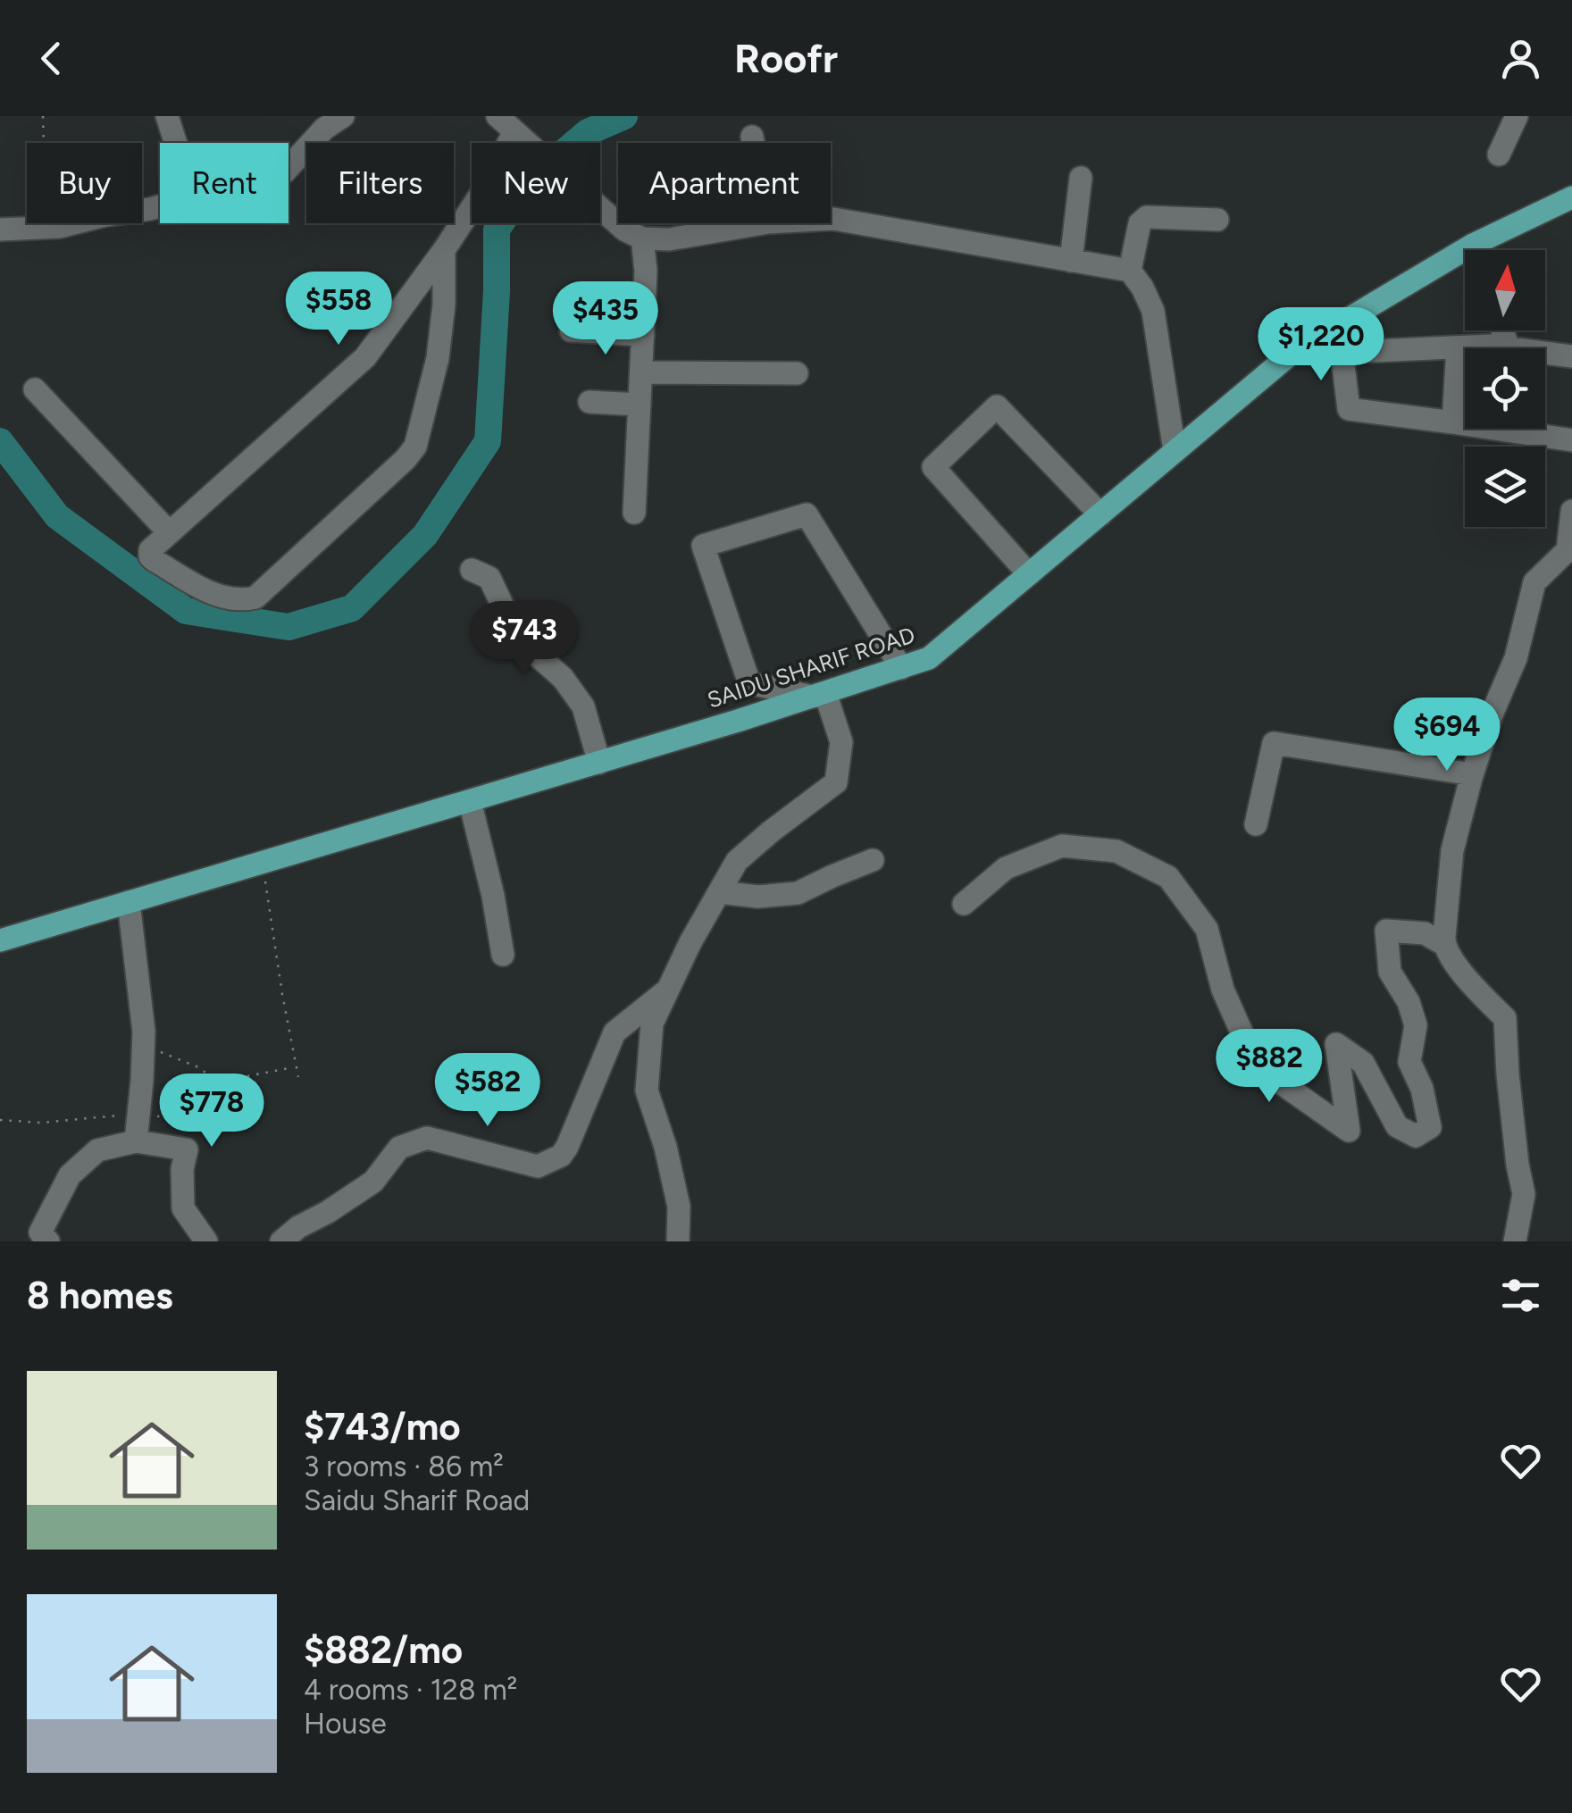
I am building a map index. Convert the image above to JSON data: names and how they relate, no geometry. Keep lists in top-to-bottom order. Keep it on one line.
{"streets":{"main road":["SAIDU SHARIF ROAD"]},"north":"top","page":{"header":"Roofr","chip":["Buy","Rent","Filters","New","Apartment"],"price":["$558","$435","$1,220","$743","$694","$882","$582","$778"],"heading":"8 homes","list":[{"name":"$743/mo","note":"3 rooms · 86 m² · Saidu Sharif Road"},{"name":"$882/mo","note":"4 rooms · 128 m² · House"}]}}
